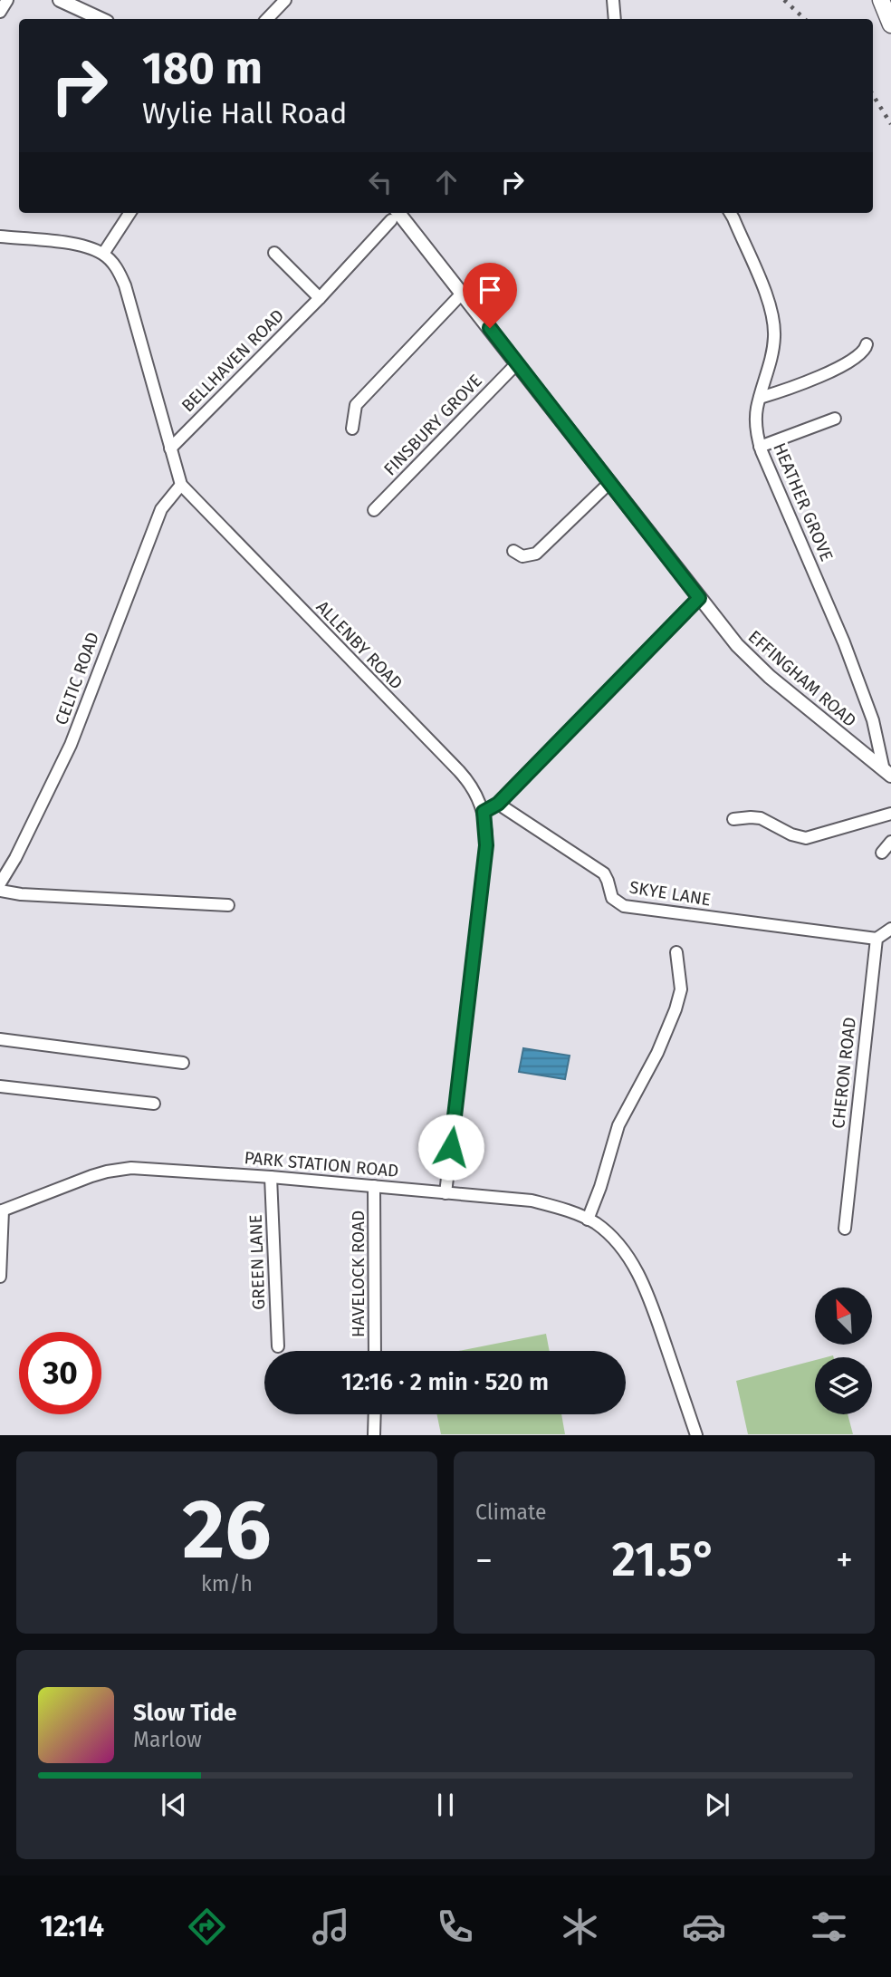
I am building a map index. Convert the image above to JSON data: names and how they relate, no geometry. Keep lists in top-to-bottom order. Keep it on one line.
{"streets":{"street":["BELLHAVEN ROAD","FINSBURY GROVE","HEATHER GROVE","ALLENBY ROAD","CELTIC ROAD","EFFINGHAM ROAD","SKYE LANE","CHERON ROAD","PARK STATION ROAD","GREEN LANE","HAVELOCK ROAD"]},"crossings":[["BELLHAVEN ROAD","ALLENBY ROAD"],["BELLHAVEN ROAD","EFFINGHAM ROAD"],["FINSBURY GROVE","EFFINGHAM ROAD"],["HEATHER GROVE","EFFINGHAM ROAD"],["ALLENBY ROAD","CELTIC ROAD"],["ALLENBY ROAD","PARK STATION ROAD"],["SKYE LANE","CHERON ROAD"],["PARK STATION ROAD","GREEN LANE"],["PARK STATION ROAD","HAVELOCK ROAD"]],"north":"top left","page":{"turn":["180 m","Wylie Hall Road"],"limit":"30","trip":"12:16 · 2 min · 520 m","tile":[["26","km/h"],"Climate"],"heat":["−","21.5°","+"],"song":["Slow Tide","Marlow"],"tabs":"12:14"}}
